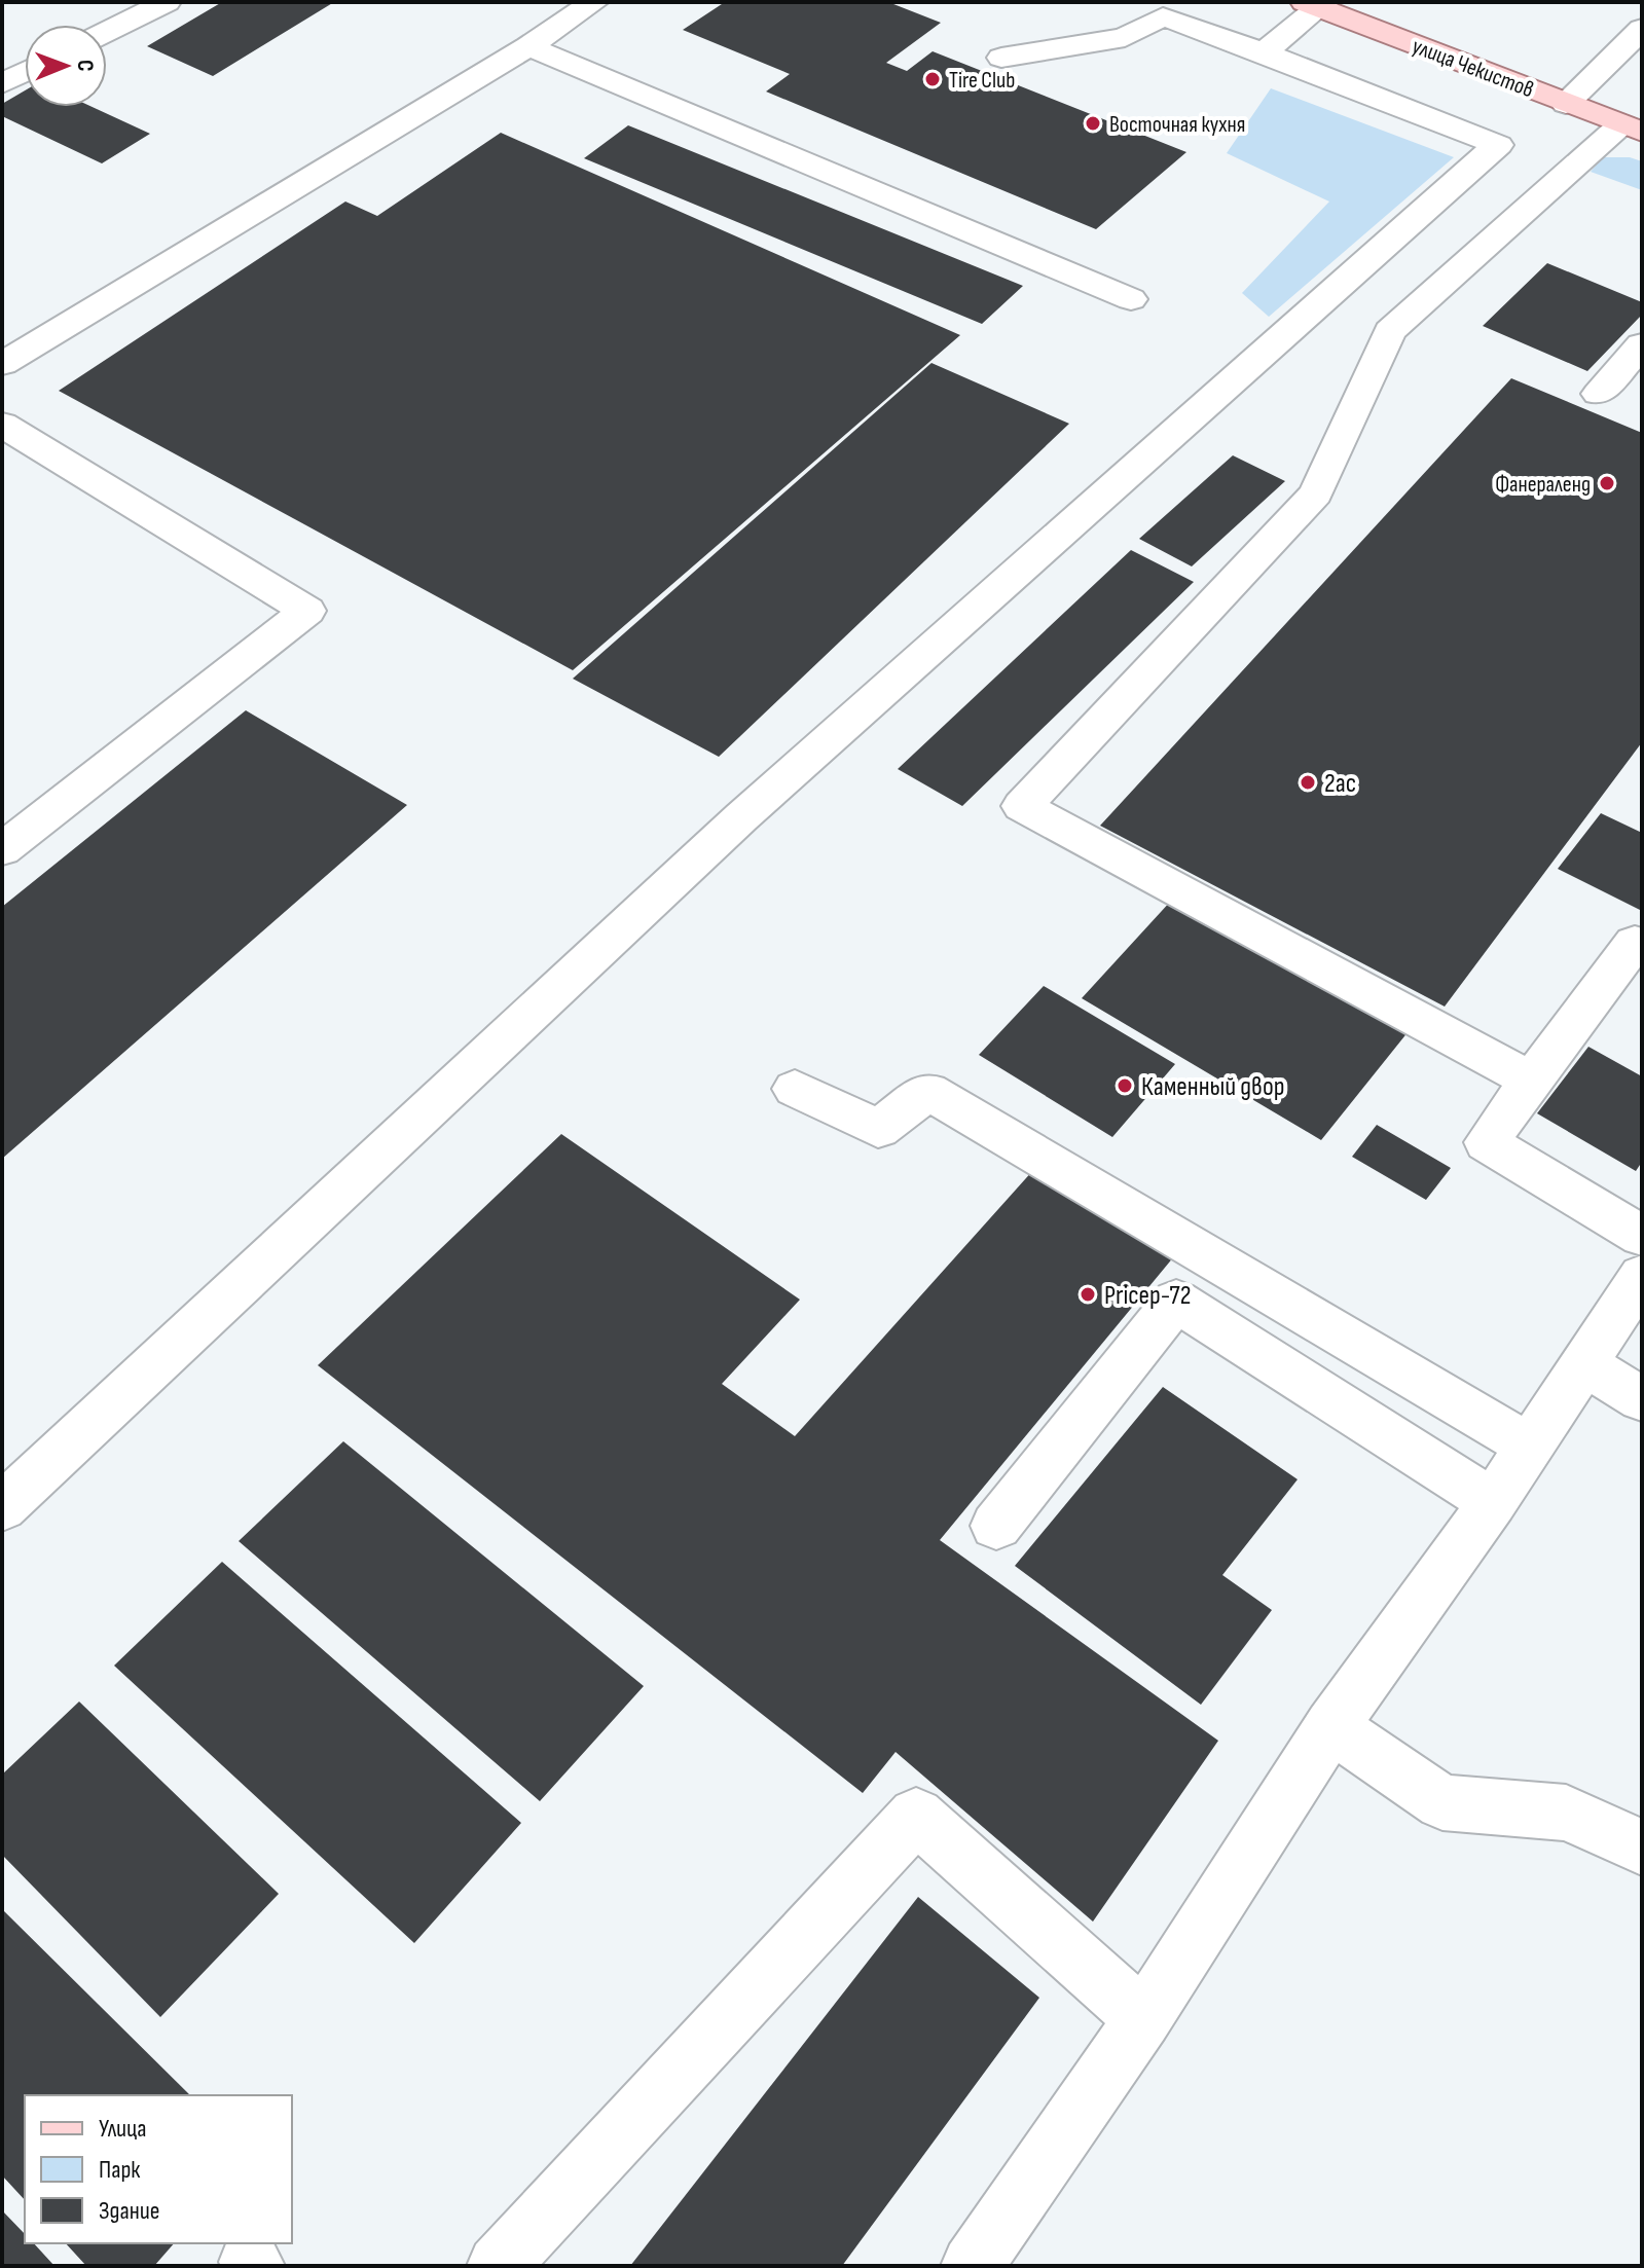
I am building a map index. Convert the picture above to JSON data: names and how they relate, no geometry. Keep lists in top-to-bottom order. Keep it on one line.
{"streets":{"main road":["улица Чекистов"]},"places":["Tire Club","Восточная кухня","Фанераленд","2ас","Каменный двор","Pricep-72"],"legend":["Улица","Парк","Здание"],"north":"right"}
